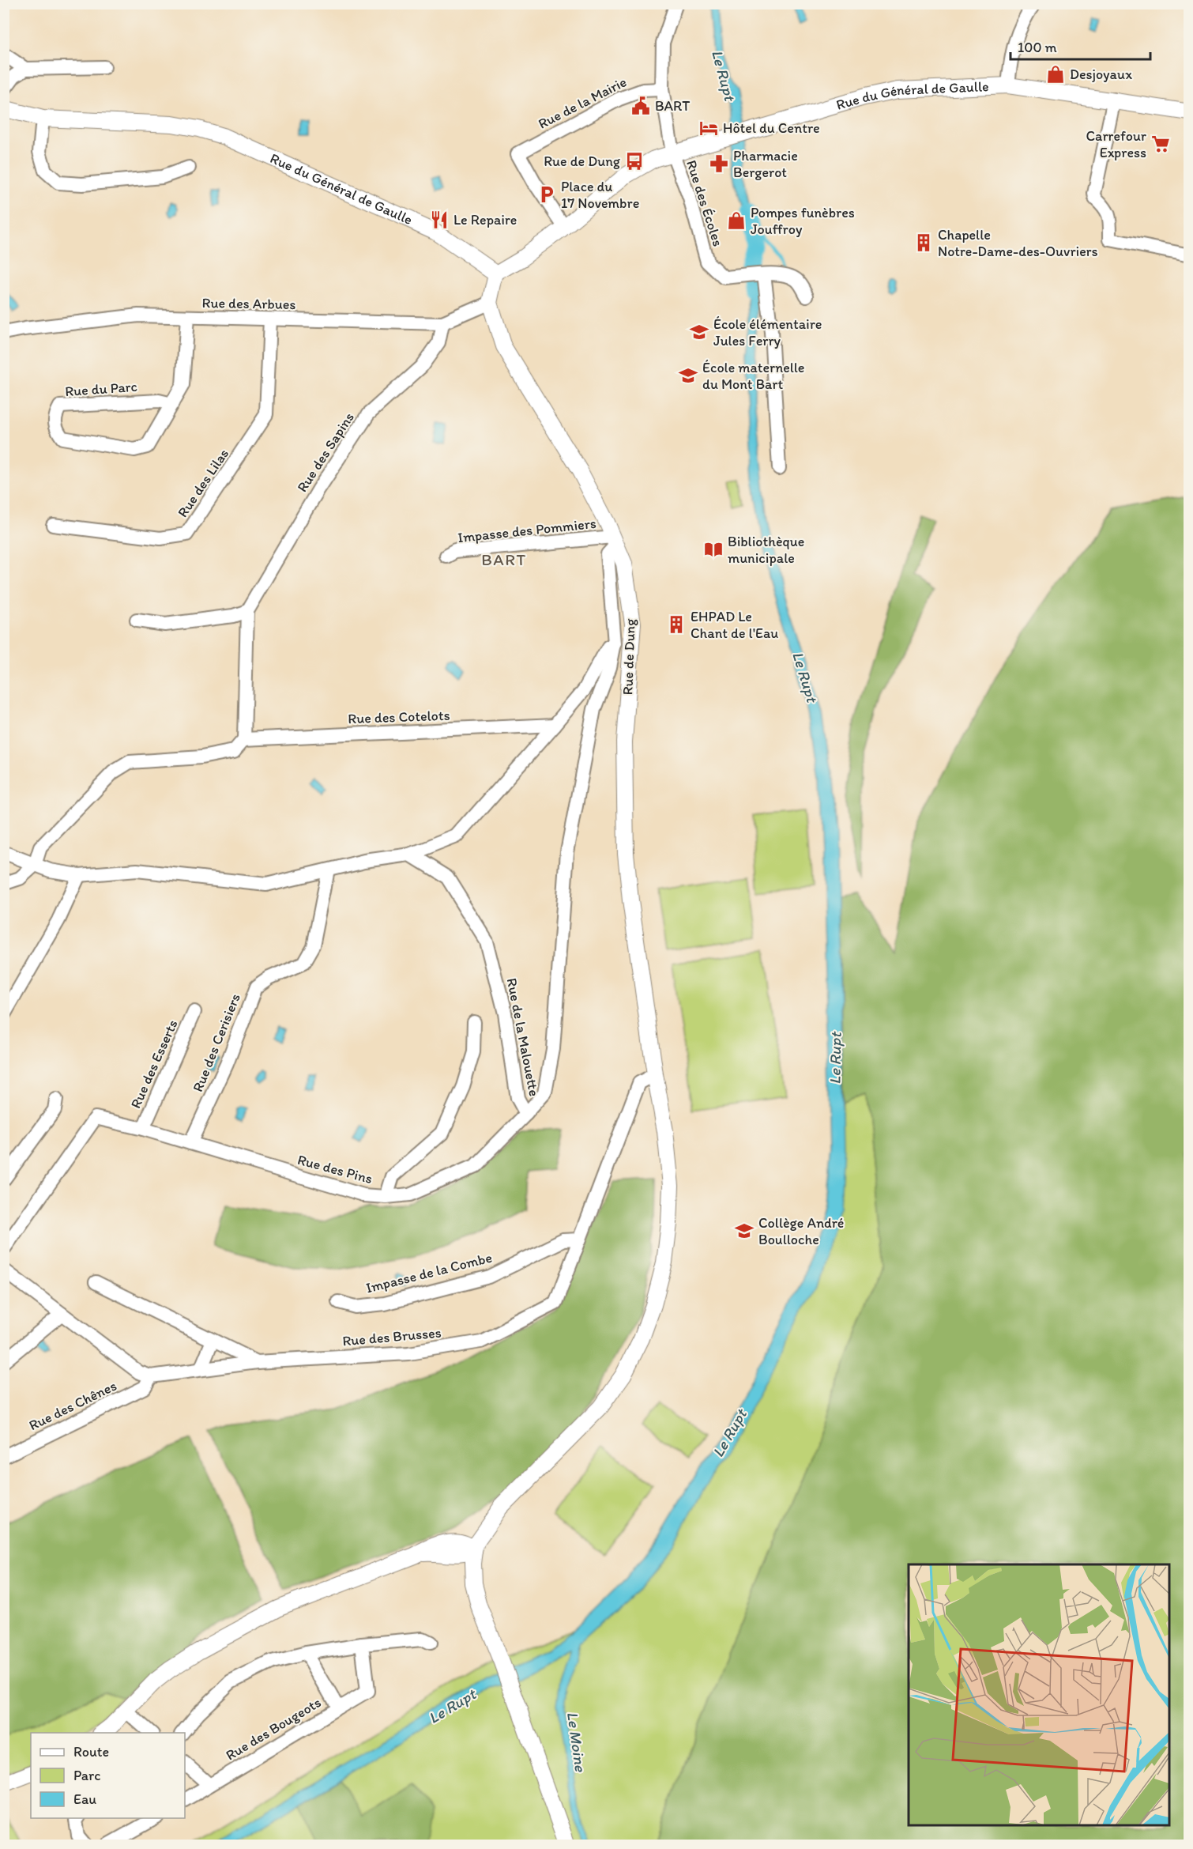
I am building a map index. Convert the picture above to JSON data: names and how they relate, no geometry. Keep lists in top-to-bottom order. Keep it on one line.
{"streets":{"main road":["Rue du Général de Gaulle","Rue de Dung"],"street":["Rue de la Mairie","Rue des Écoles","Rue des Arbues","Rue du Parc","Rue des Sapins","Rue des Lilas","Impasse des Pommiers","Rue des Cotelots","Rue de la Malouette","Rue des Cerisiers","Rue des Esserts","Rue des Pins","Impasse de la Combe","Rue des Brusses","Rue des Chênes","Rue des Bougeots"]},"crossings":[["Rue du Général de Gaulle","Rue de la Mairie"],["Rue du Général de Gaulle","Rue des Écoles"],["Rue du Général de Gaulle","Rue de Dung"],["Rue des Arbues","Rue du Parc"],["Rue des Arbues","Rue des Sapins"],["Rue des Arbues","Rue des Lilas"],["Rue des Arbues","Rue de Dung"],["Rue des Sapins","Rue des Cotelots"],["Impasse des Pommiers","Rue de Dung"],["Impasse des Pommiers","Rue de la Malouette"],["Rue de Dung","Rue de la Malouette"],["Rue de Dung","Rue des Brusses"],["Rue de la Malouette","Rue des Pins"],["Rue des Cerisiers","Rue des Pins"],["Rue des Esserts","Rue des Pins"],["Impasse de la Combe","Rue des Brusses"],["Rue des Brusses","Rue des Chênes"]],"districts":["BART"],"water":["Le Rupt","Le Moine"],"places":{"shop":["Desjoyaux","Pompes funèbres Jouffroy"],"public building":["BART"],"hotel":["Hôtel du Centre"],"supermarket":["Carrefour Express"],"bus stop":["Rue de Dung"],"pharmacy":["Pharmacie Bergerot"],"parking":["Place du 17 Novembre"],"restaurant":["Le Repaire"],"building":["Chapelle Notre-Dame-des-Ouvriers","EHPAD Le Chant de l'Eau"],"school or university":["École élémentaire Jules Ferry","École maternelle du Mont Bart","Collège André Boulloche"],"library":["Bibliothèque municipale"]},"legend":["Route","Parc","Eau"],"scale_bar":"100 m"}
